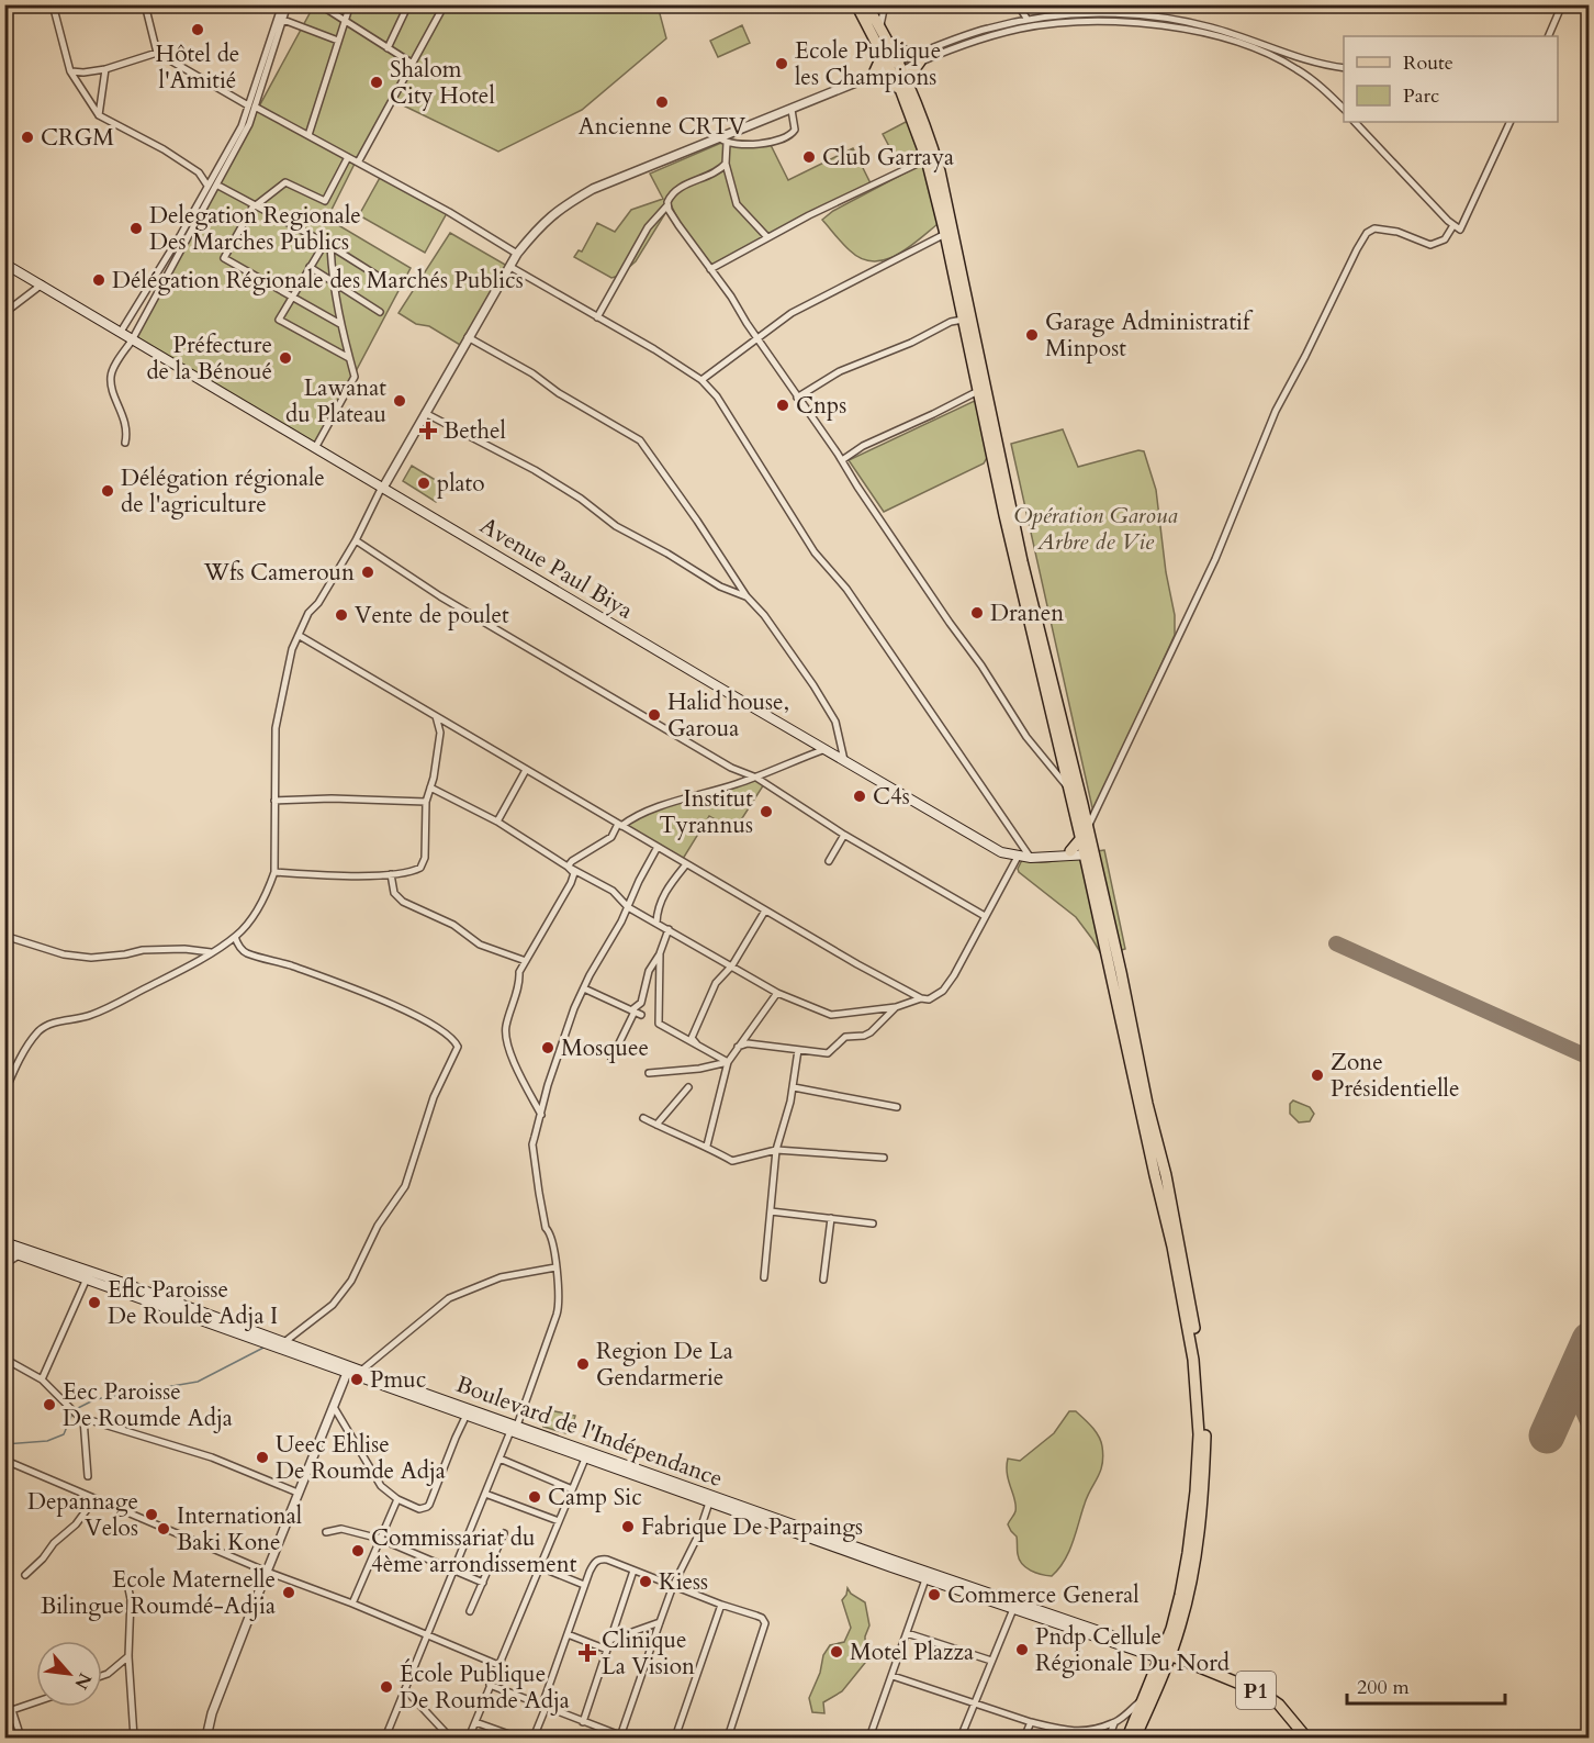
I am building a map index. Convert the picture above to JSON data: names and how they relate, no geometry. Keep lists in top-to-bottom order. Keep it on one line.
{"streets":{"main road":["Avenue Paul Biya","Boulevard de l'Indépendance","P1"]},"crossings":[["Boulevard de l'Indépendance","P1"]],"parks":["Opération Garoua Arbre de Vie"],"places":{"other":["Hôtel de l'Amitié","Ecole Publique les Champions","Shalom City Hotel","Ancienne CRTV","CRGM","Club Garraya","Delegation Regionale Des Marches Publics","Délégation Régionale des Marchés Publics","Garage Administratif Minpost","Préfecture de la Bénoué","Lawanat du Plateau","Cnps","plato","Délégation régionale de l'agriculture","Wfs Cameroun","Dranen","Vente de poulet","Halid house, Garoua","C4s","Institut Tyrannus","Mosquee","Zone Présidentielle","Eflc Paroisse De Roulde Adja I","Region De La Gendarmerie","Pmuc","Eec Paroisse De Roumde Adja","Ueec Ehlise De Roumde Adja","Camp Sic","Depannage Velos","Fabrique De Parpaings","International Baki Kone","Commissariat du 4ème arrondissement","Kiess","Ecole Maternelle Bilingue Roumdé-Adjia","Commerce General","Pndp Cellule Régionale Du Nord","Motel Plazza","École Publique De Roumde Adja"],"health":["Bethel","Clinique La Vision"]},"legend":["Route","Parc"],"scale_bar":"200 m","north":"bottom right"}
